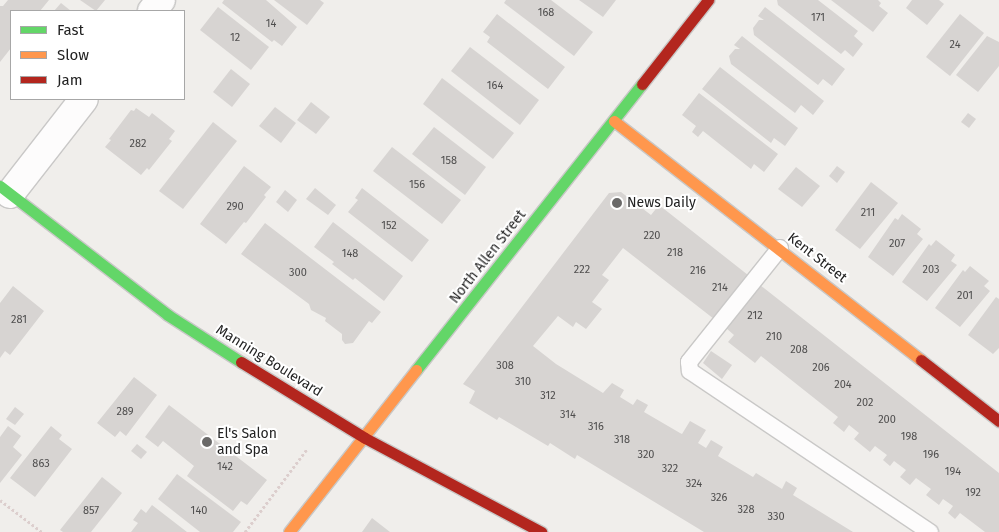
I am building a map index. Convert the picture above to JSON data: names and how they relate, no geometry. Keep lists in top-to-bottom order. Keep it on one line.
{"streets":{"street":["North Allen Street","Kent Street","Manning Boulevard"]},"crossings":[["North Allen Street","Kent Street"],["North Allen Street","Manning Boulevard"]],"places":["News Daily","El's Salon and Spa"],"house_numbers":["168","171","14","12","24","164","282","158","156","290","211","152","220","207","218","148","222","203","216","300","214","201","212","281","210","208","308","206","310","204","312","202","289","314","200","316","198","318","320","196","863","142","322","194","324","192","326","328","857","140","330"],"legend":["Fast","Slow","Jam"]}
